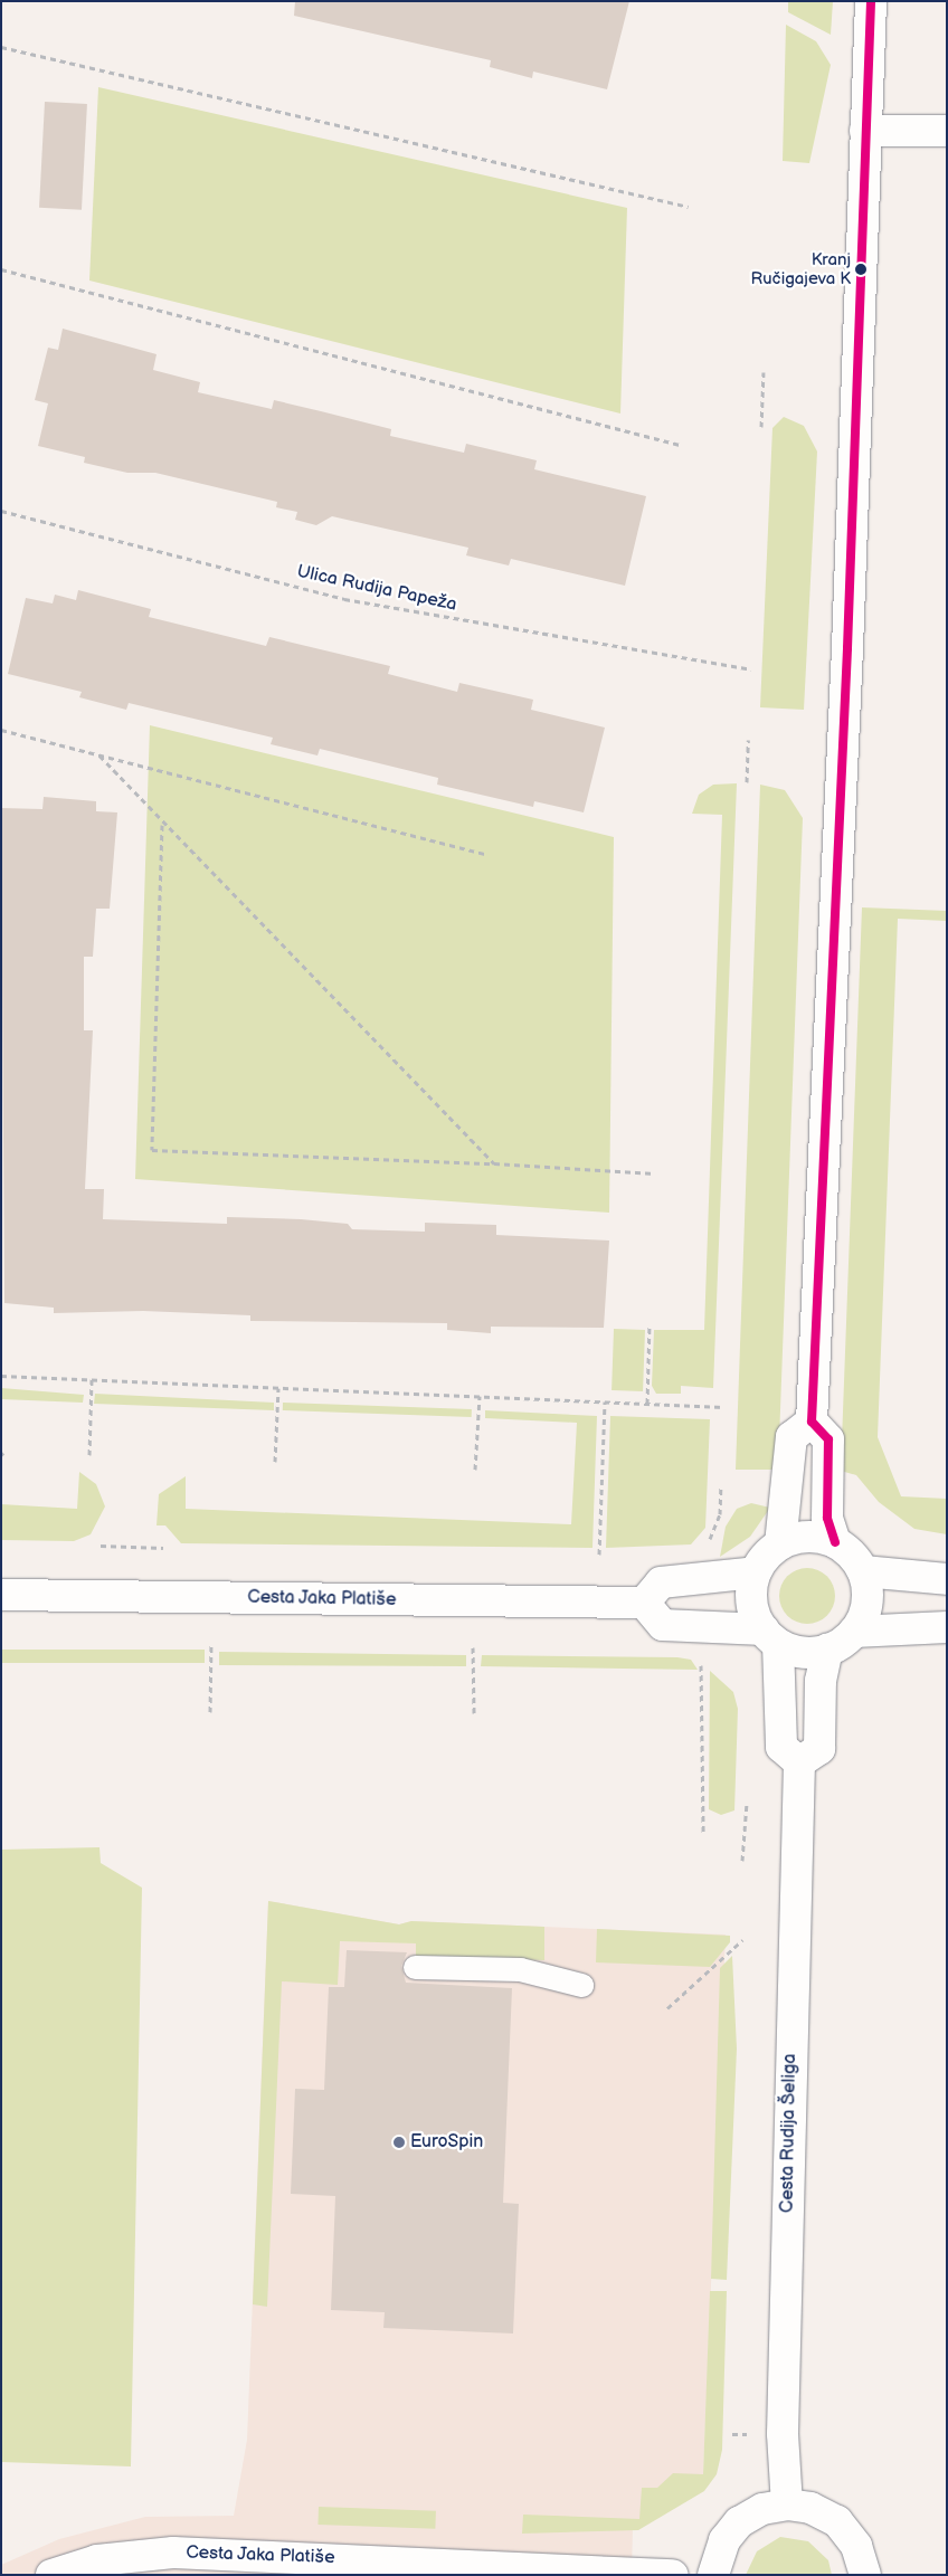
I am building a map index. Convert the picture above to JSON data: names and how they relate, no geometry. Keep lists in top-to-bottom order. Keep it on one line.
{"streets":{"street":["Cesta Jaka Platiše","Cesta Rudija Šeliga"],"path":["Ulica Rudija Papeža"]},"places":["Kranj Ručigajeva K","EuroSpin"]}
